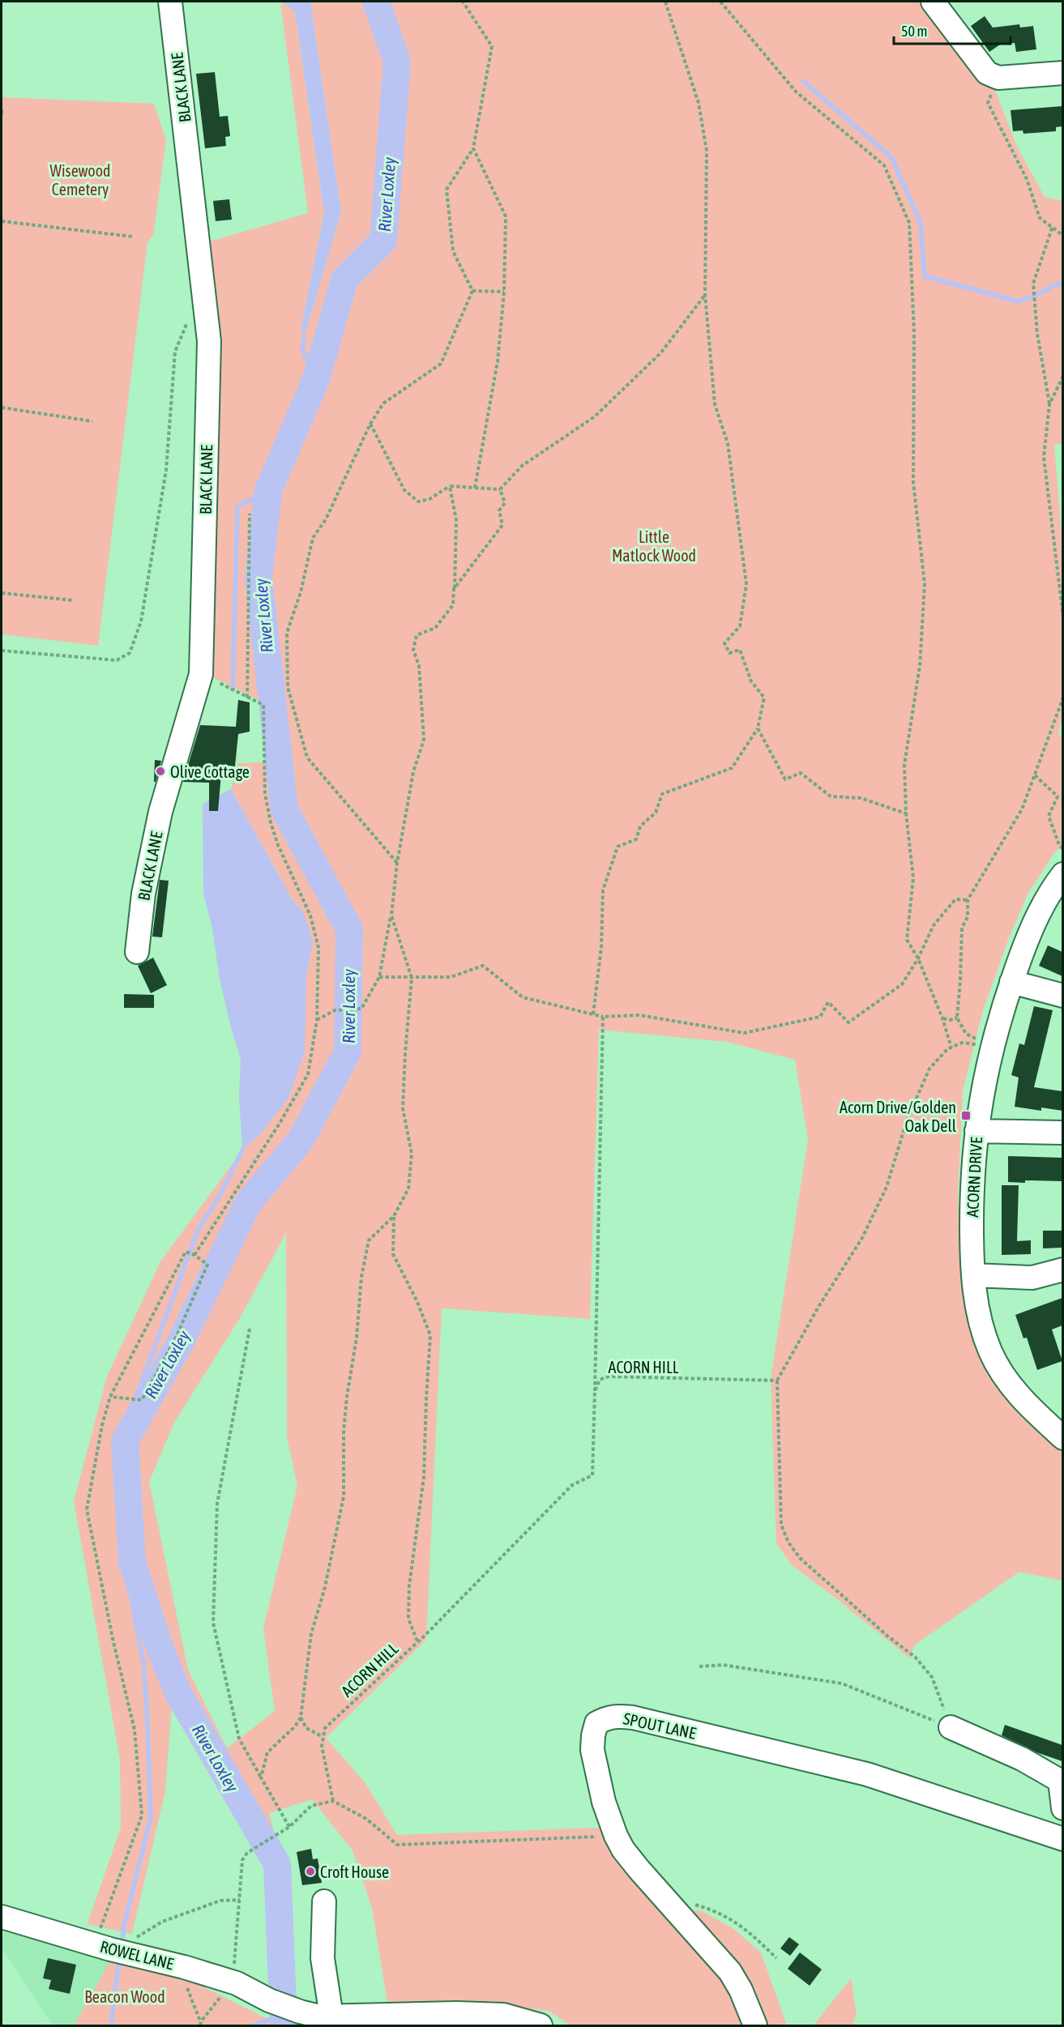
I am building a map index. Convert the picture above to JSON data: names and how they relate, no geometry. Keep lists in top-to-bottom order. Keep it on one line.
{"streets":{"street":["BLACK LANE","ACORN DRIVE","SPOUT LANE","ROWEL LANE"],"path":["ACORN HILL"]},"water":["River Loxley"],"parks":["Wisewood Cemetery","Little Matlock Wood","Beacon Wood"],"places":{"other":["Olive Cottage","Croft House"],"transit":["Acorn Drive/Golden Oak Dell"]},"scale_bar":"50 m"}
